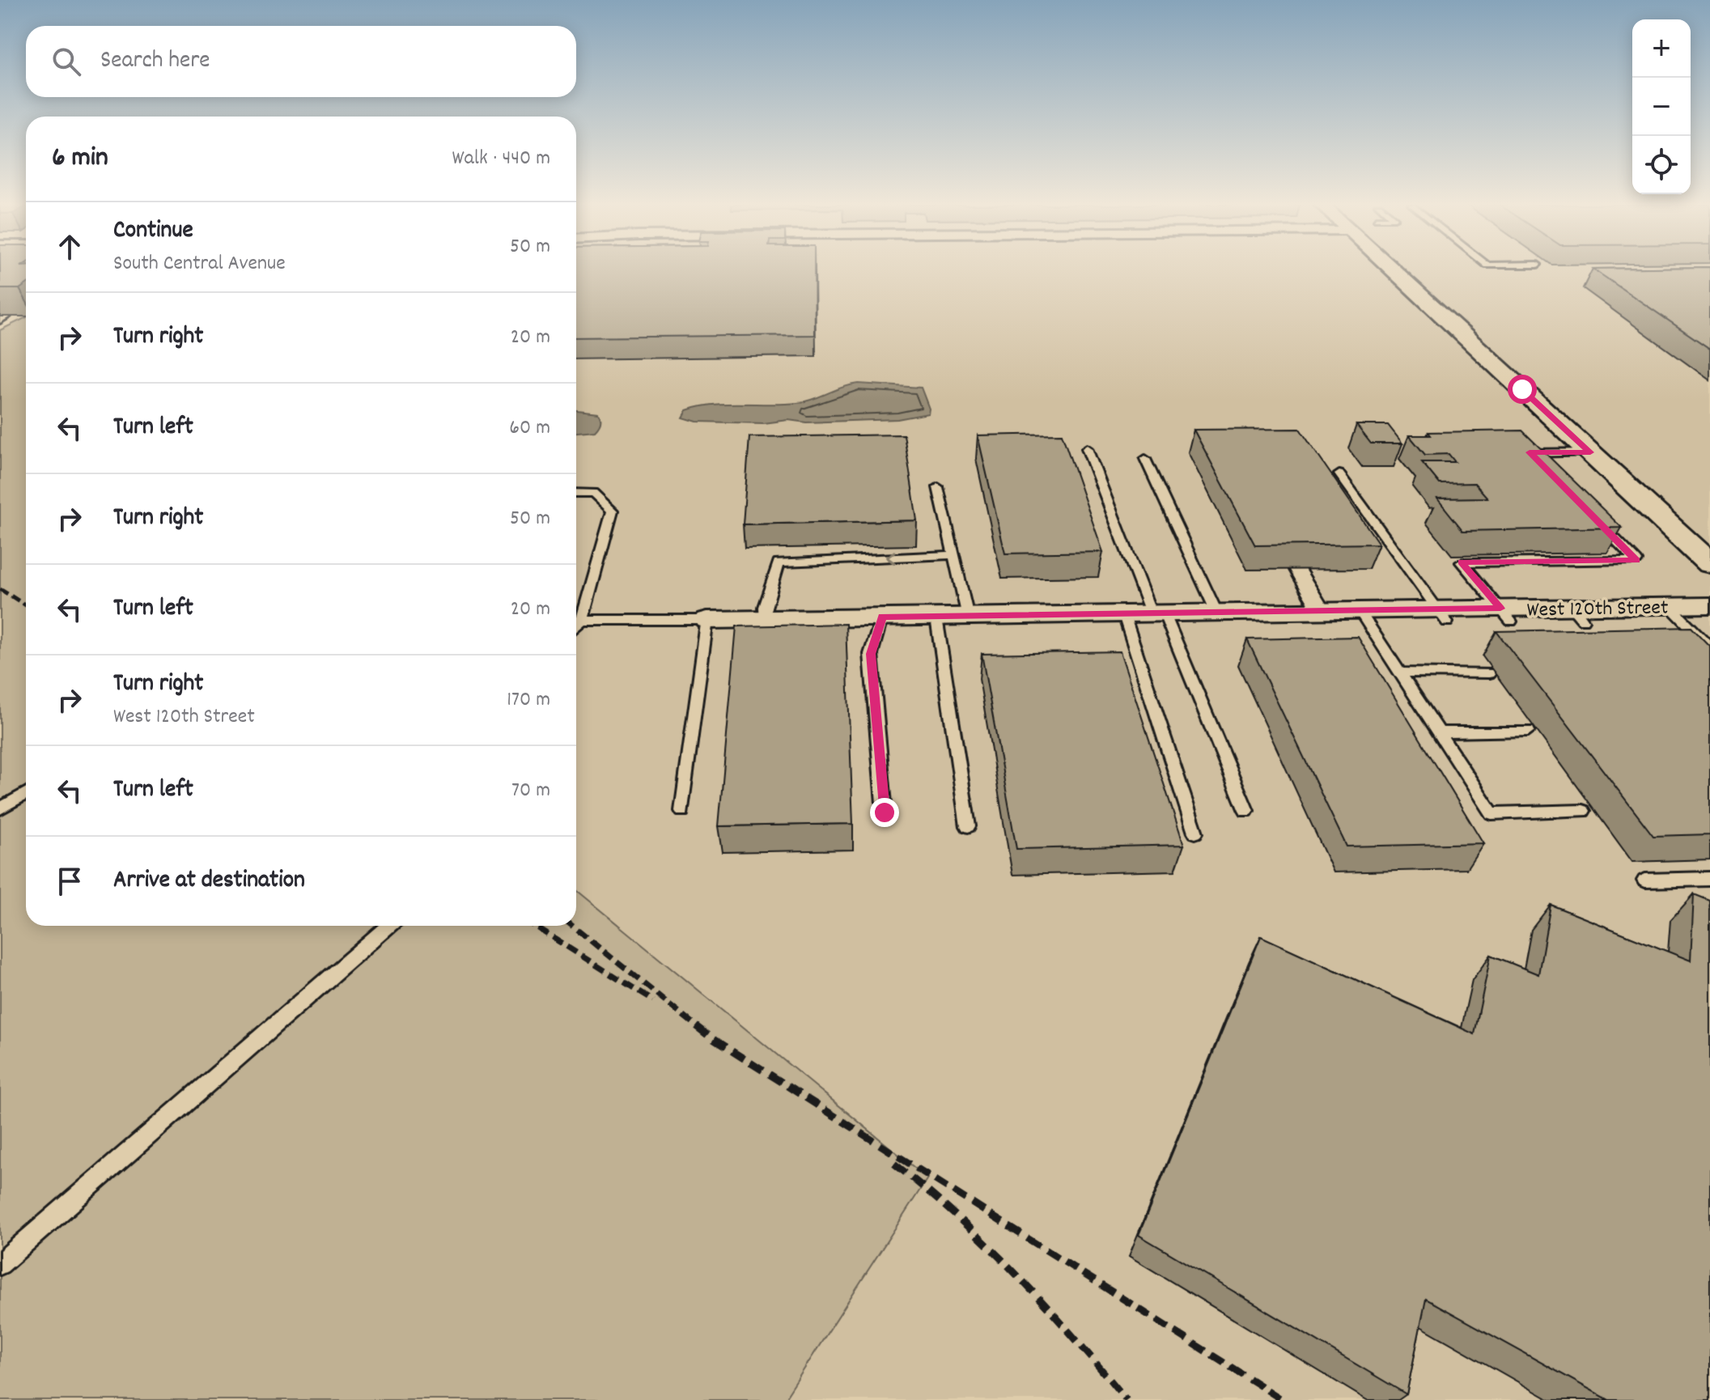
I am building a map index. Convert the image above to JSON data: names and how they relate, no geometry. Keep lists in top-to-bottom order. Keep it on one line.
{"streets":{"street":["West 120th Street"]},"page":{"map_buttons":["+","−"],"search":"Search here","heading":["6 min","Walk · 440 m"],"list":[["Continue","South Central Avenue","50 m"],["Turn right","20 m"],["Turn left","60 m"],["Turn right","50 m"],["Turn left","20 m"],["Turn right","West 120th Street","170 m"],["Turn left","70 m"],"Arrive at destination"]}}
